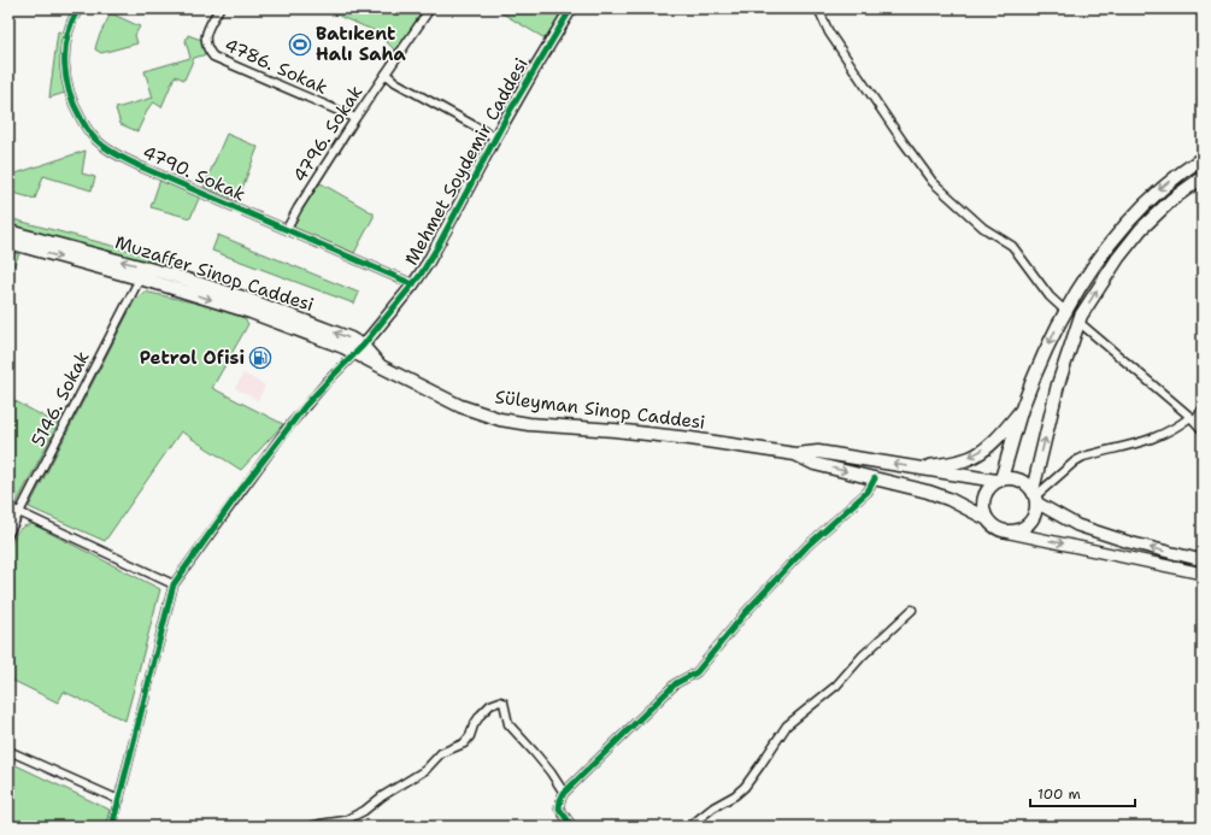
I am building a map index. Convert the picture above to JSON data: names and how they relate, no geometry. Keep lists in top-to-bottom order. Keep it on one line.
{"streets":{"main road":["Muzaffer Sinop Caddesi","Süleyman Sinop Caddesi"],"street":["4786. Sokak","4796. Sokak","Mehmet Soydemir Caddesi","4790. Sokak","5146. Sokak"]},"crossings":[["4786. Sokak","4796. Sokak"],["4796. Sokak","4790. Sokak"],["Mehmet Soydemir Caddesi","4790. Sokak"],["Mehmet Soydemir Caddesi","Muzaffer Sinop Caddesi"],["Muzaffer Sinop Caddesi","5146. Sokak"],["Muzaffer Sinop Caddesi","Süleyman Sinop Caddesi"]],"places":{"sports":["Batıkent Halı Saha"],"fuel station":["Petrol Ofisi"]},"scale_bar":"100 m"}
